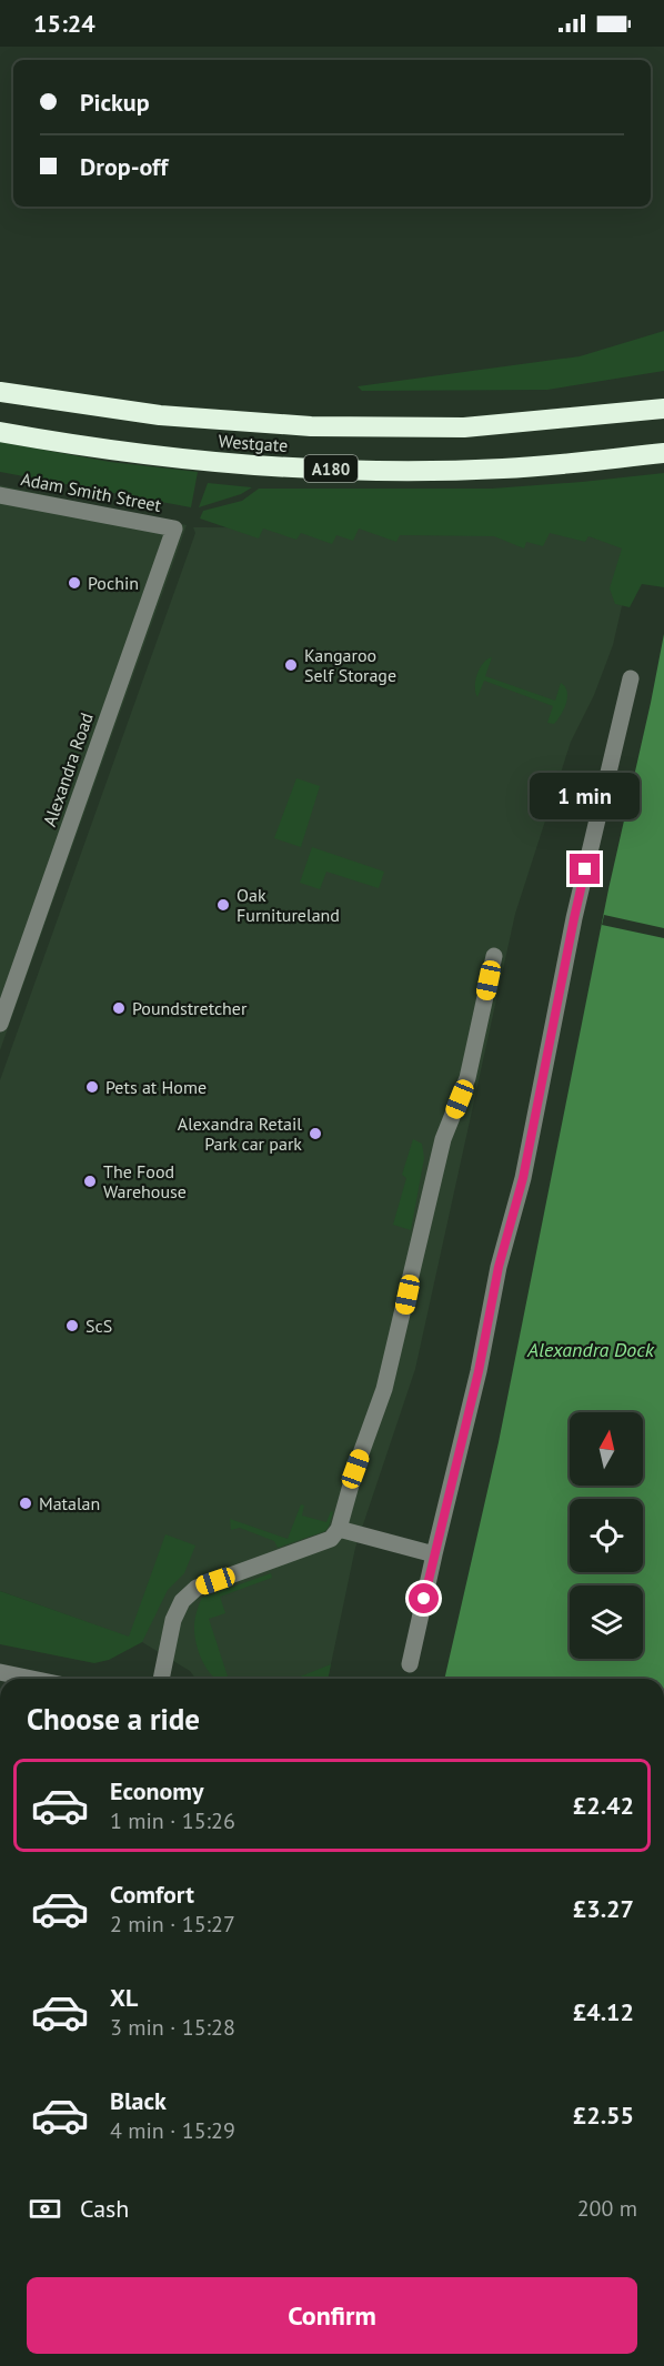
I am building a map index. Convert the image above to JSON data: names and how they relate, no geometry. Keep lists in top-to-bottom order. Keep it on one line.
{"streets":{"highway":["Westgate","A180"],"street":["Adam Smith Street","Alexandra Road"]},"crossings":[["Adam Smith Street","Alexandra Road"]],"water":["Alexandra Dock"],"places":["Pochin","Kangaroo Self Storage","Oak Furnitureland","Poundstretcher","Pets at Home","Alexandra Retail Park car park","The Food Warehouse","ScS","Matalan"],"north":"top","page":{"status":"15:24","banner":["Pickup","Drop-off"],"bubble":"1 min","heading":"Choose a ride","list":[{"name":"Economy","note":"1 min · 15:26","value":"£2.42"},{"name":"Comfort","note":"2 min · 15:27","value":"£3.27"},{"name":"XL","note":"3 min · 15:28","value":"£4.12"},{"name":"Black","note":"4 min · 15:29","value":"£2.55"}],"pay":["Cash","200 m"],"buttons":"Confirm"}}
